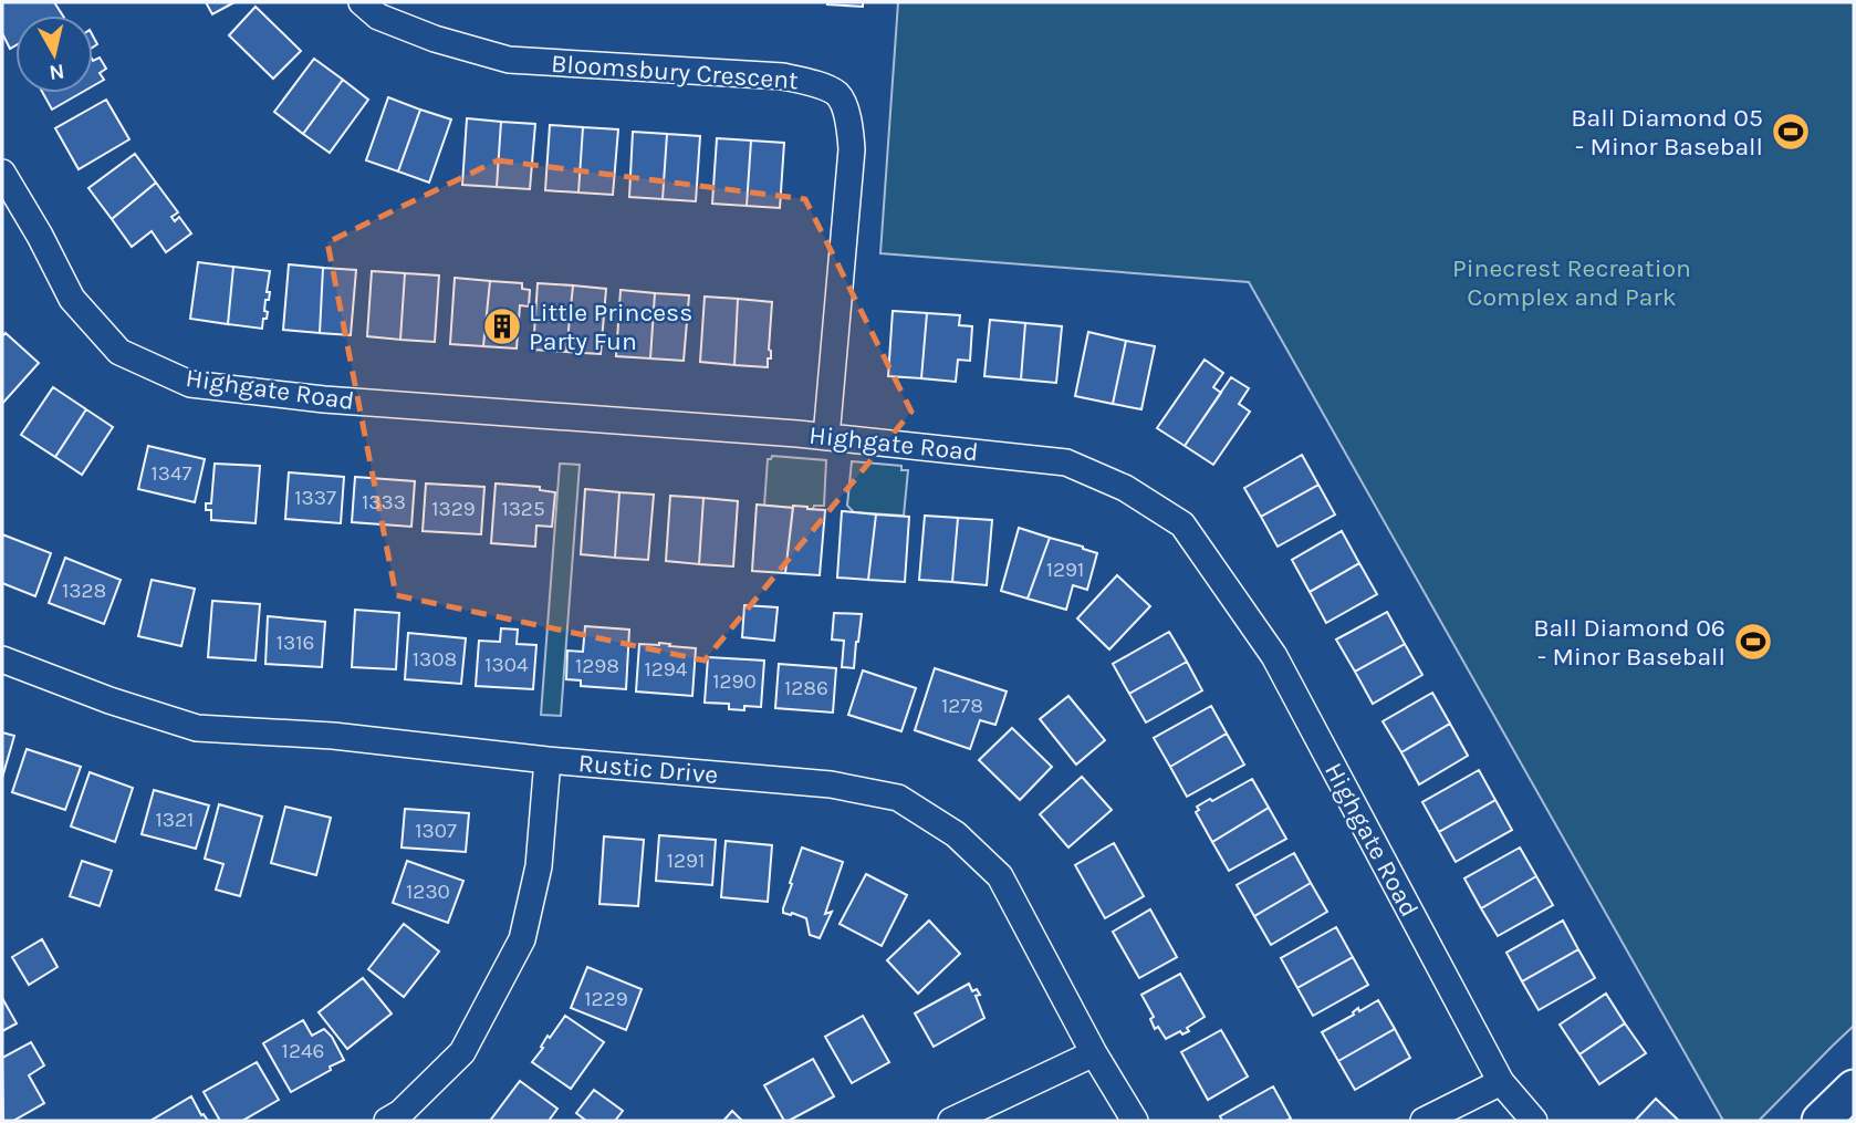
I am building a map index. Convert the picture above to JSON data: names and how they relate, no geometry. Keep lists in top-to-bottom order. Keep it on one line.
{"streets":{"street":["Bloomsbury Crescent","Highgate Road","Rustic Drive"]},"crossings":[["Bloomsbury Crescent","Highgate Road"]],"parks":["Pinecrest Recreation Complex and Park"],"places":{"sports":["Ball Diamond 05 - Minor Baseball","Ball Diamond 06 - Minor Baseball"],"building":["Little Princess Party Fun"]},"house_numbers":["1347","1337","1333","1329","1325","1291","1328","1316","1308","1304","1298","1294","1290","1286","1278","1321","1307","1291","1230","1229","1246"],"north":"bottom"}
